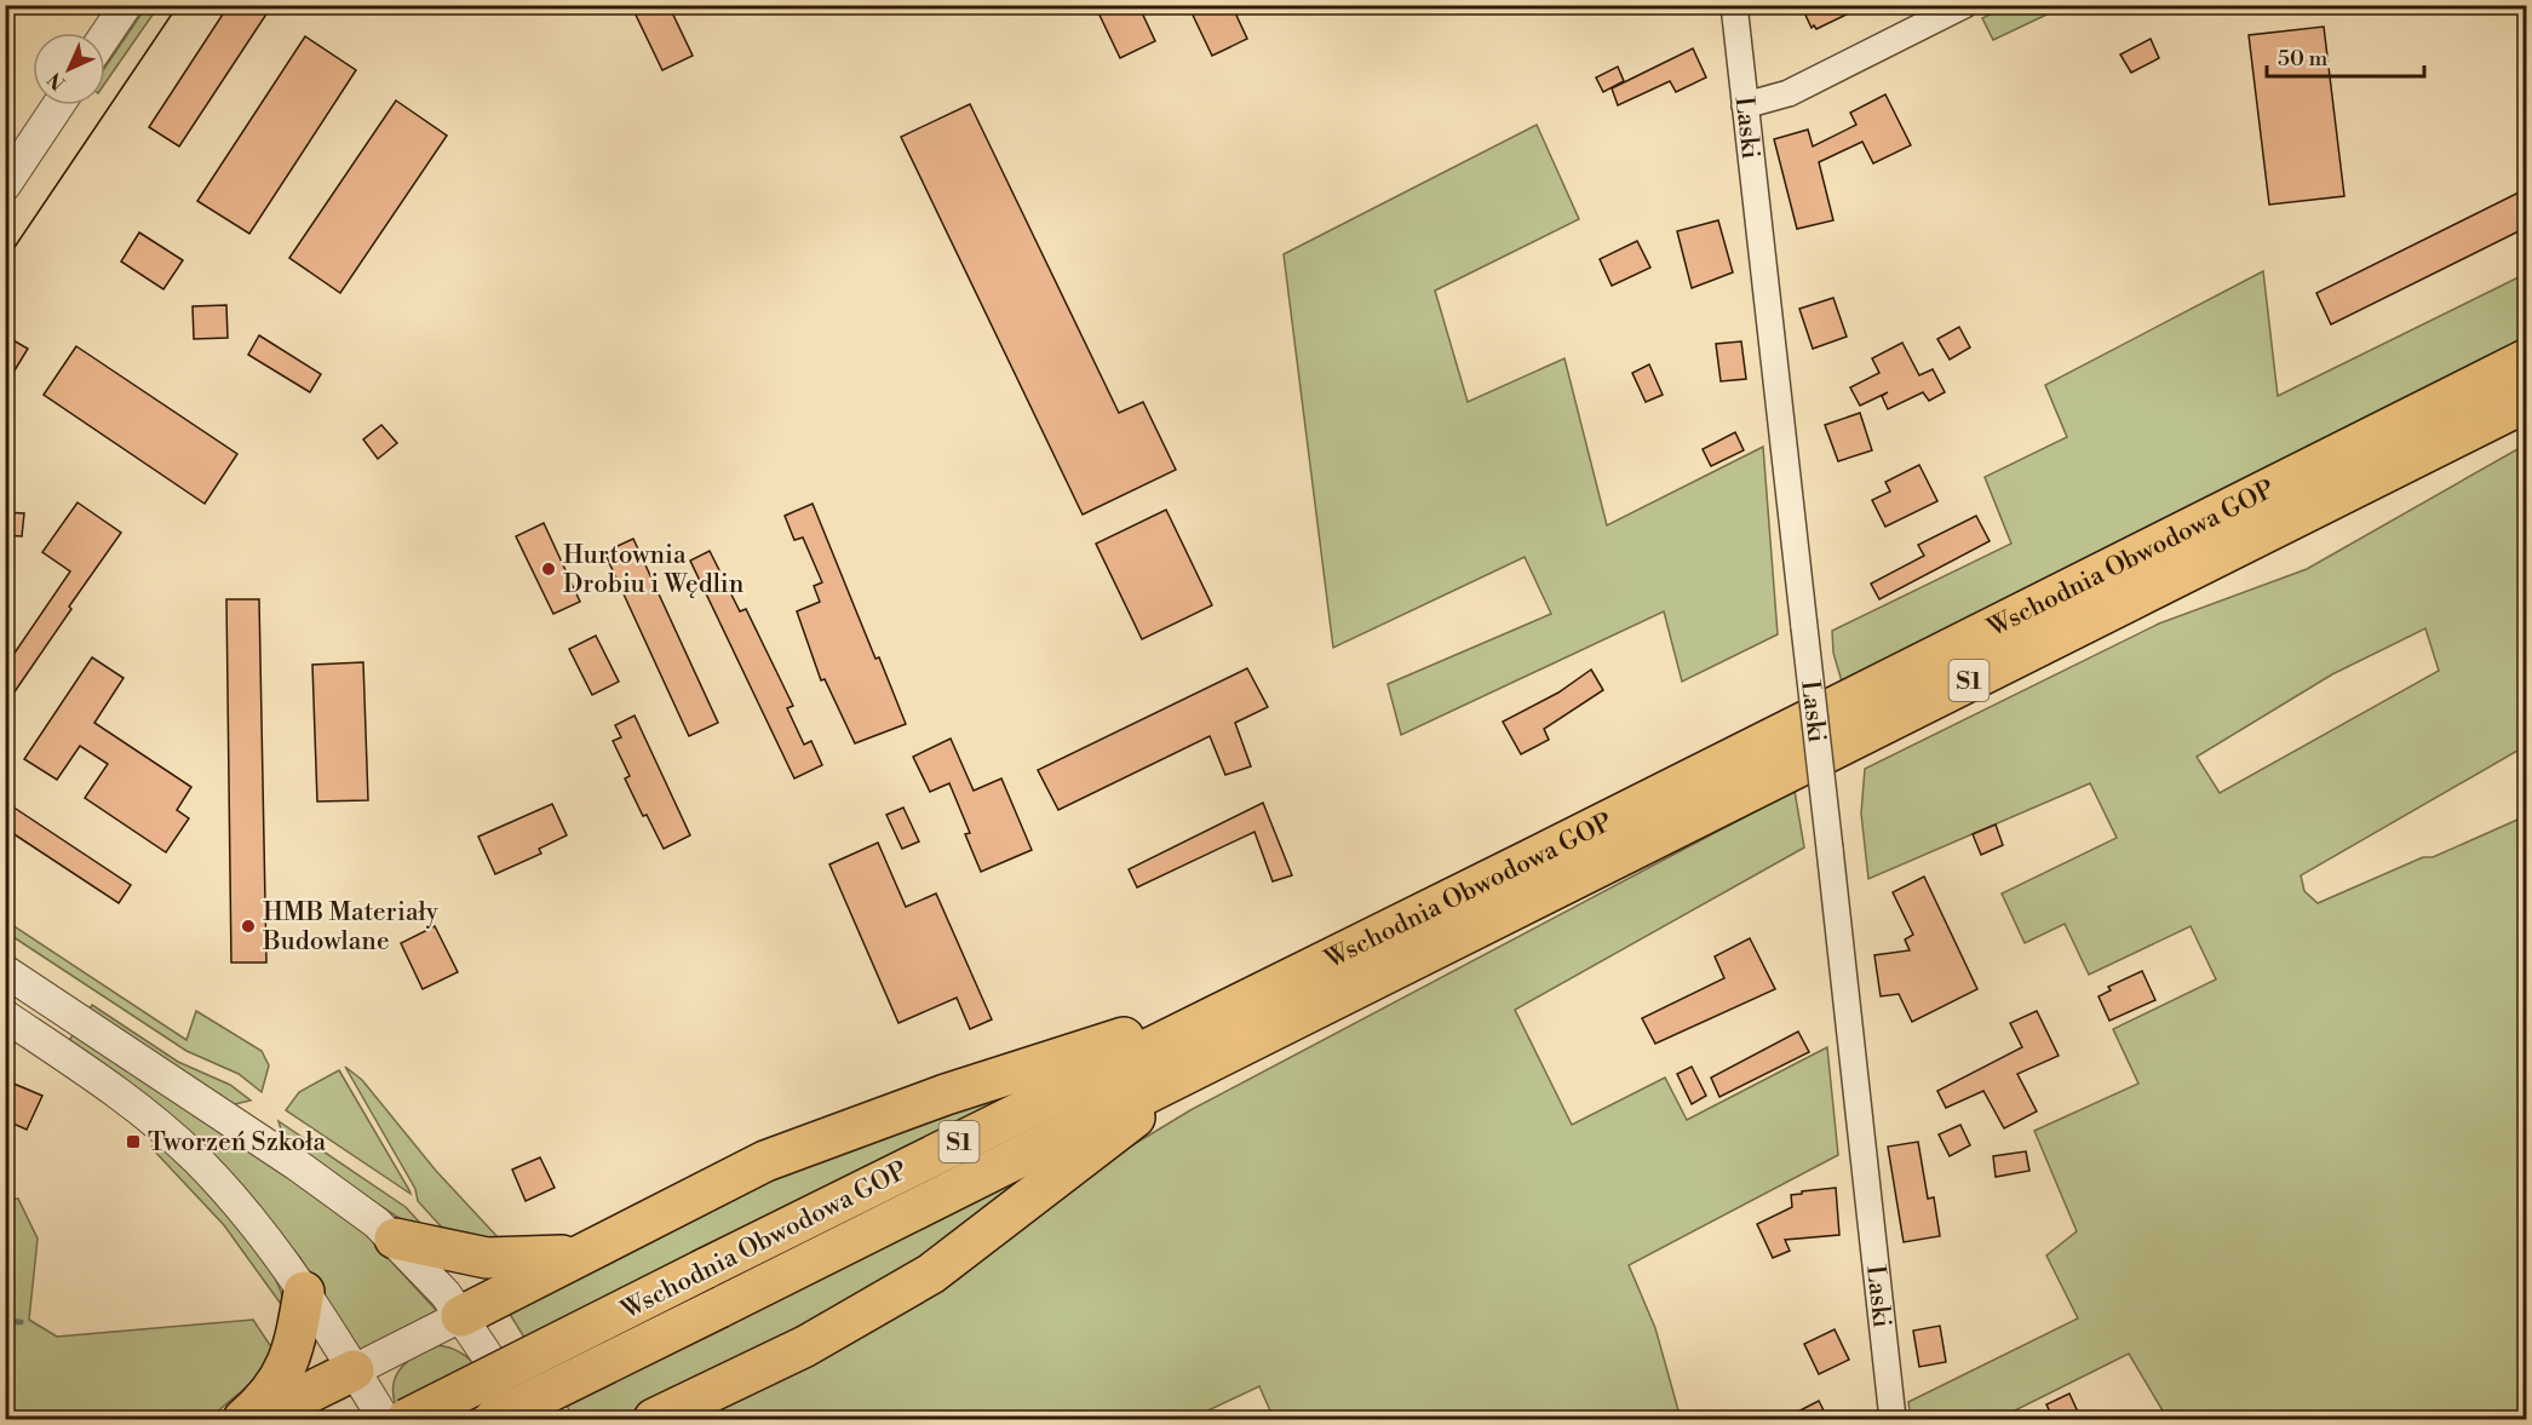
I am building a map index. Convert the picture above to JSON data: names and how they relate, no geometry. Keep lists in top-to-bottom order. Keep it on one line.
{"streets":{"highway":["Wschodnia Obwodowa GOP","S1"],"street":["Laski"]},"places":{"other":["Hurtownia Drobiu i Wędlin","HMB Materiały Budowlane"],"transit":["Tworzeń Szkoła"]},"scale_bar":"50 m","north":"bottom left"}
